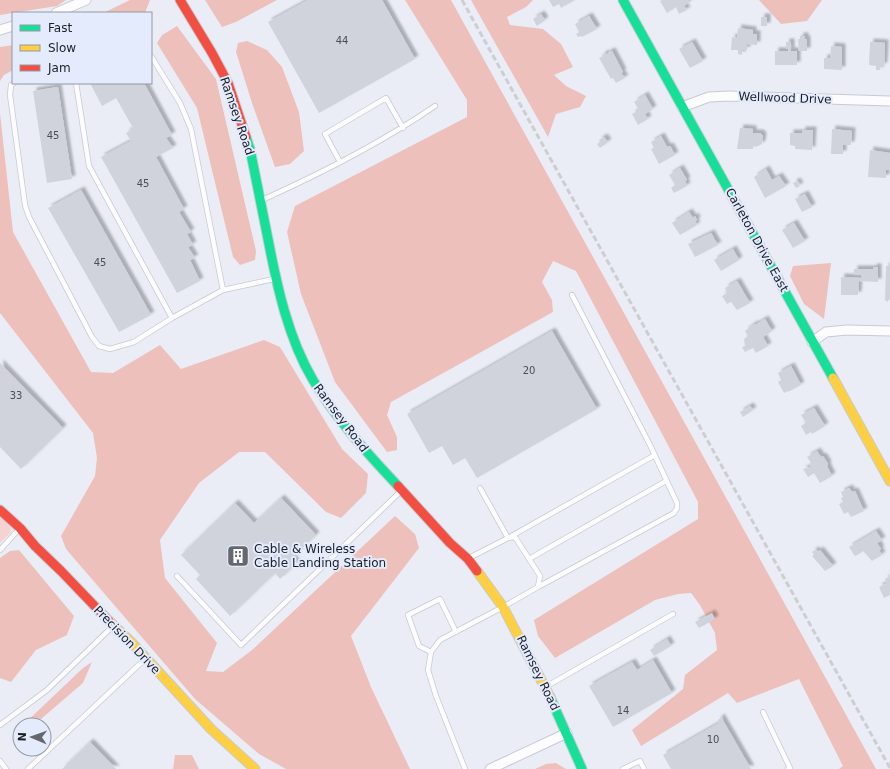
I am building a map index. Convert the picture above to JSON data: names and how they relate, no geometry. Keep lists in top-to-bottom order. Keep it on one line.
{"streets":{"street":["Wellwood Drive","Ramsey Road","Carleton Drive East","Precision Drive"]},"crossings":[["Wellwood Drive","Carleton Drive East"]],"places":{"building":["Cable & Wireless Cable Landing Station"]},"house_numbers":["44","45","45","45","20","33","14","10"],"legend":["Fast","Slow","Jam"],"north":"left"}
